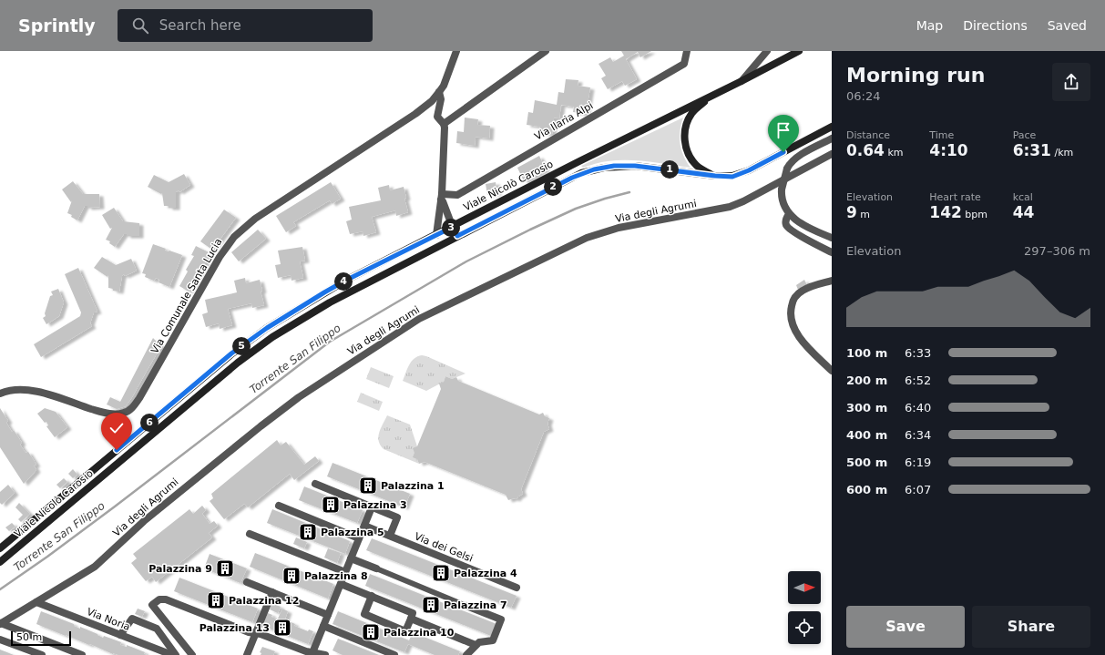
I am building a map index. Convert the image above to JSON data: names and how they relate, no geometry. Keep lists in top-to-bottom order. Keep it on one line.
{"streets":{"main road":["Viale Nicolò Carosio"],"street":["Via Ilaria Alpi","Via degli Agrumi","Via Comunale Santa Lucia","Via dei Gelsi","Via Noria"]},"crossings":[["Via degli Agrumi","Via Noria"]],"water":["Torrente San Filippo"],"places":{"building":["Palazzina 1","Palazzina 3","Palazzina 5","Palazzina 9","Palazzina 4","Palazzina 8","Palazzina 12","Palazzina 7","Palazzina 13","Palazzina 10"]},"scale_bar":"50 m","north":"right","page":{"header":"Sprintly","search":"Search here","nav":["Map","Directions","Saved"],"heading":["Morning run","06:24"],"stats":[["Distance","0.64 km"],["Time","4:10"],["Pace","6:31 /km"],["Elevation","9 m"],["Heart rate","142 bpm"],["kcal","44"]],"pins":["1","2","3","4","5","6"],"chart":["Elevation","297–306 m"],"list":[{"name":"100 m","note":"6:33"},{"name":"200 m","note":"6:52"},{"name":"300 m","note":"6:40"},{"name":"400 m","note":"6:34"},{"name":"500 m","note":"6:19"},{"name":"600 m","note":"6:07"}],"buttons":["Save","Share"],"scale":"50 m"}}
